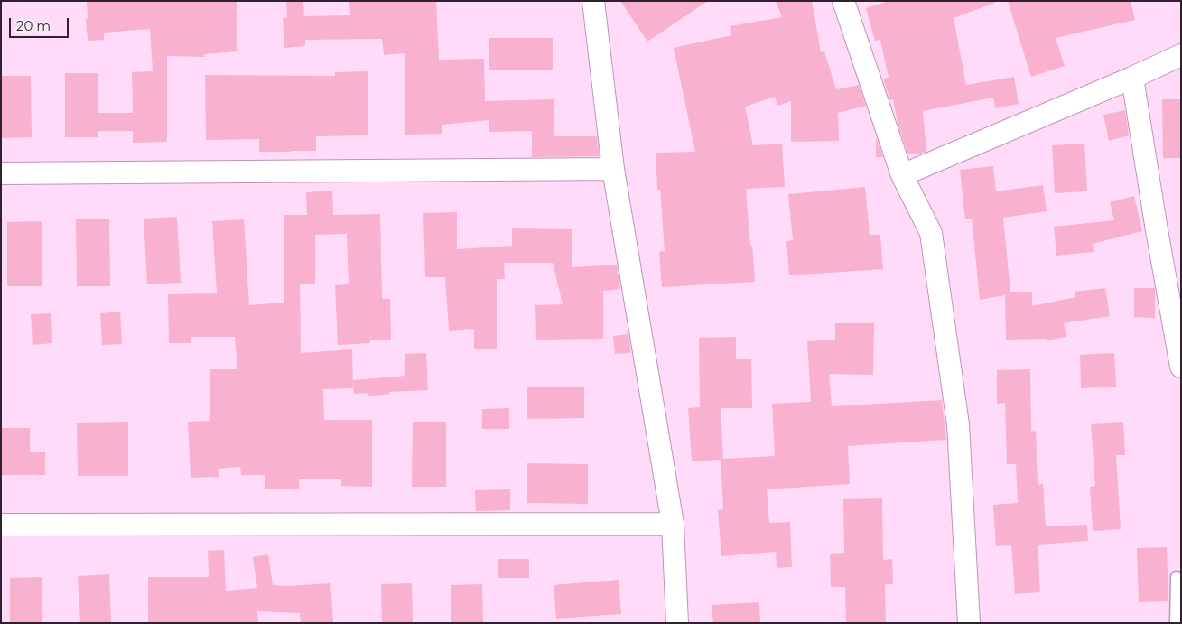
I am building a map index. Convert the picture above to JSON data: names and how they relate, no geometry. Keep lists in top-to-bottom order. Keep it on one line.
{"scale_bar":"20 m"}
